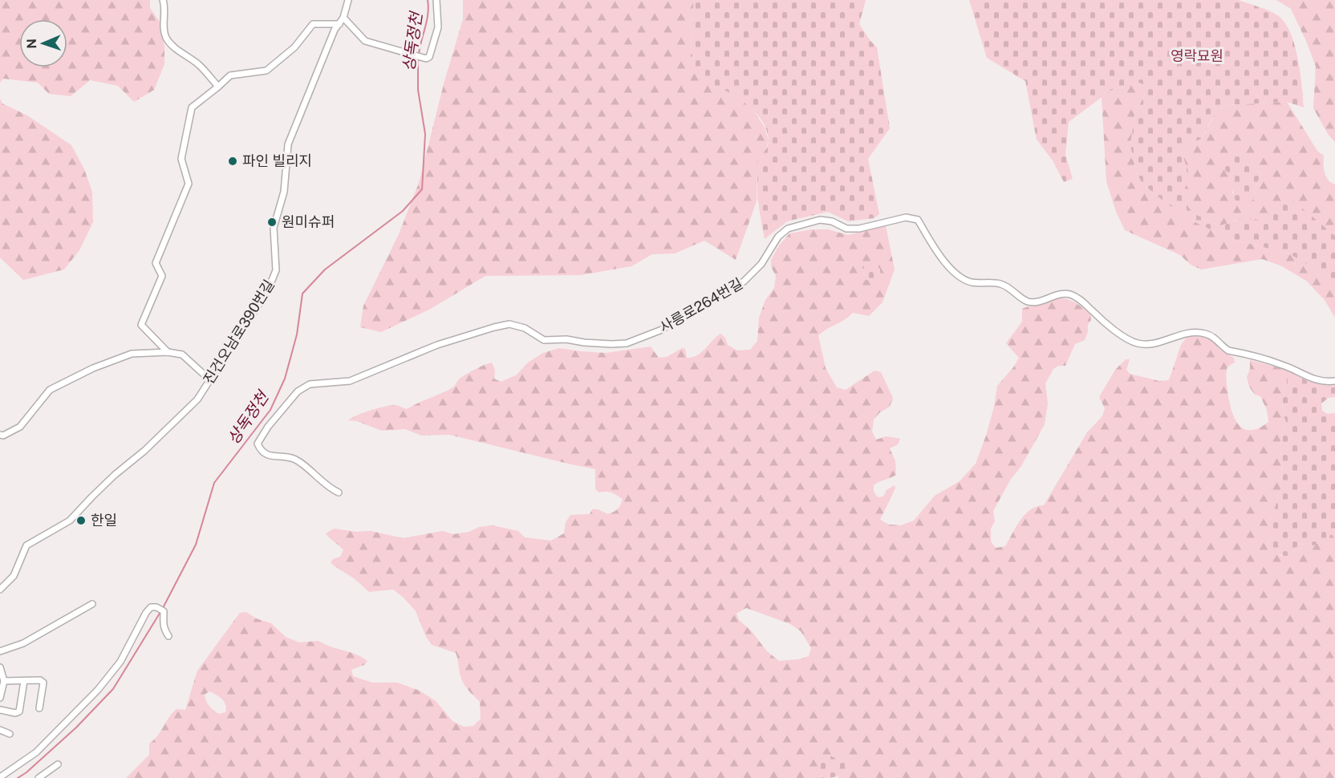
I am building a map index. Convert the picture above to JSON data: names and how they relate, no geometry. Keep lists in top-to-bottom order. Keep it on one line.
{"streets":{"street":["사릉로264번길","진건오남로390번길"]},"water":["상독정천"],"parks":["영락묘원"],"places":["파인 빌리지","원미슈퍼","한일"],"north":"left"}
